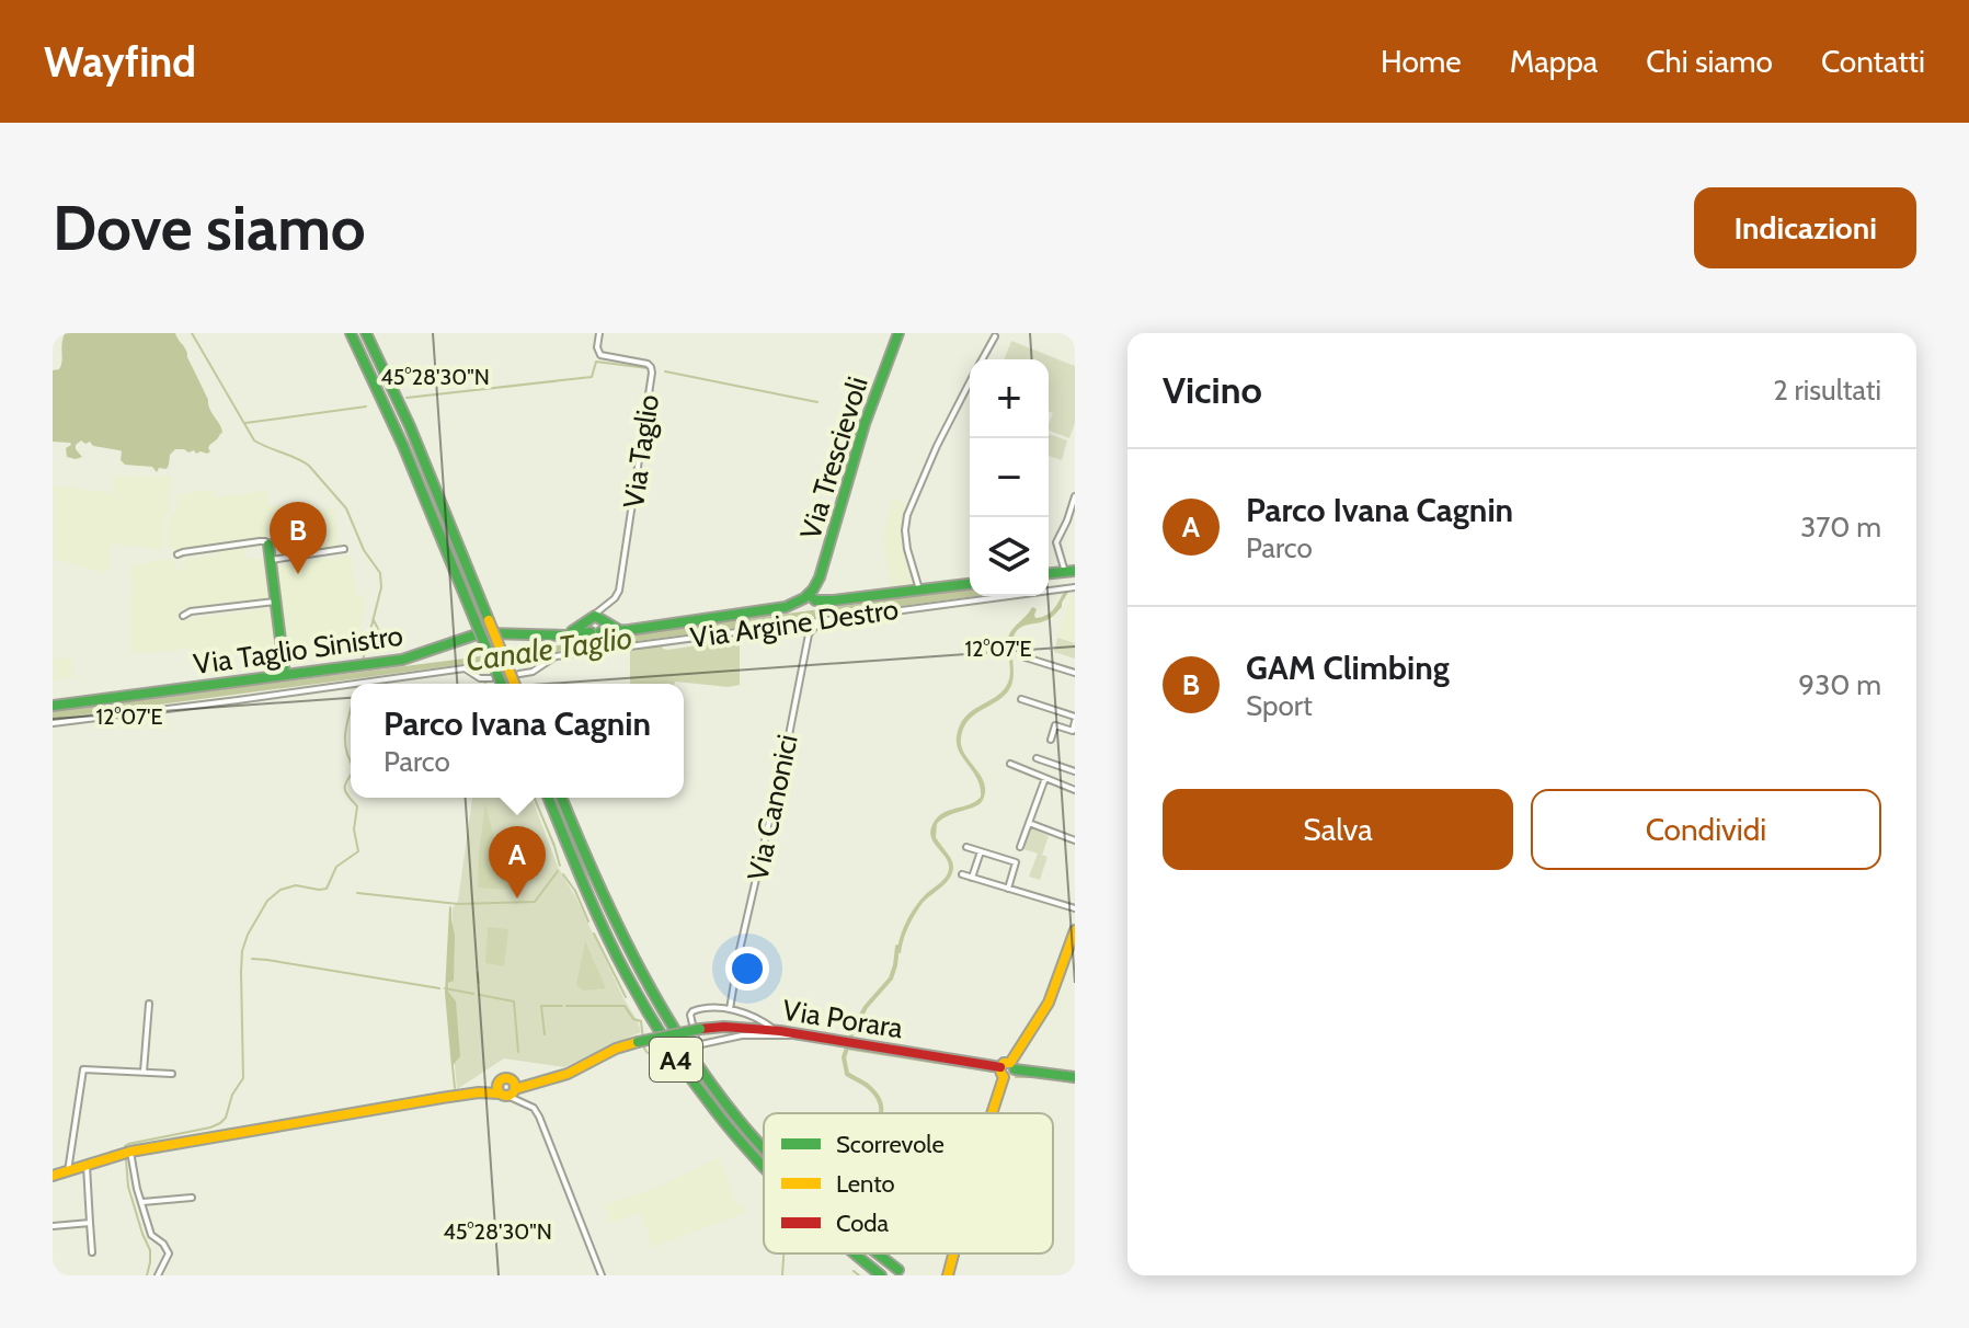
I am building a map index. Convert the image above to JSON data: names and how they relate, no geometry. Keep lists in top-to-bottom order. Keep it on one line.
{"streets":{"main road":["Via Trescievoli","Via Taglio Sinistro","Via Porara","A4"],"street":["Via Taglio","Via Argine Destro","Via Canonici"]},"crossings":[["Via Taglio","Via Taglio Sinistro"],["Via Trescievoli","Via Taglio Sinistro"],["Via Argine Destro","Via Canonici"]],"water":["Canale Taglio"],"legend":["Scorrevole","Lento","Coda"],"page":{"header":"Wayfind","nav":["Home","Mappa","Chi siamo","Contatti"],"buttons":["Indicazioni",["Salva","Condividi"]],"title":"Dove siamo","heading":["Vicino","2 risultati"],"map_buttons":["+","−"],"list":[{"mark":"A","name":"Parco Ivana Cagnin","note":"Parco","value":"370 m"},{"mark":"B","name":"GAM Climbing","note":"Sport","value":"930 m"}],"pins":["B","A"],"popup":["Parco Ivana Cagnin","Parco"]},"coordinates":["45°28'30\"N","12°07'E"]}
